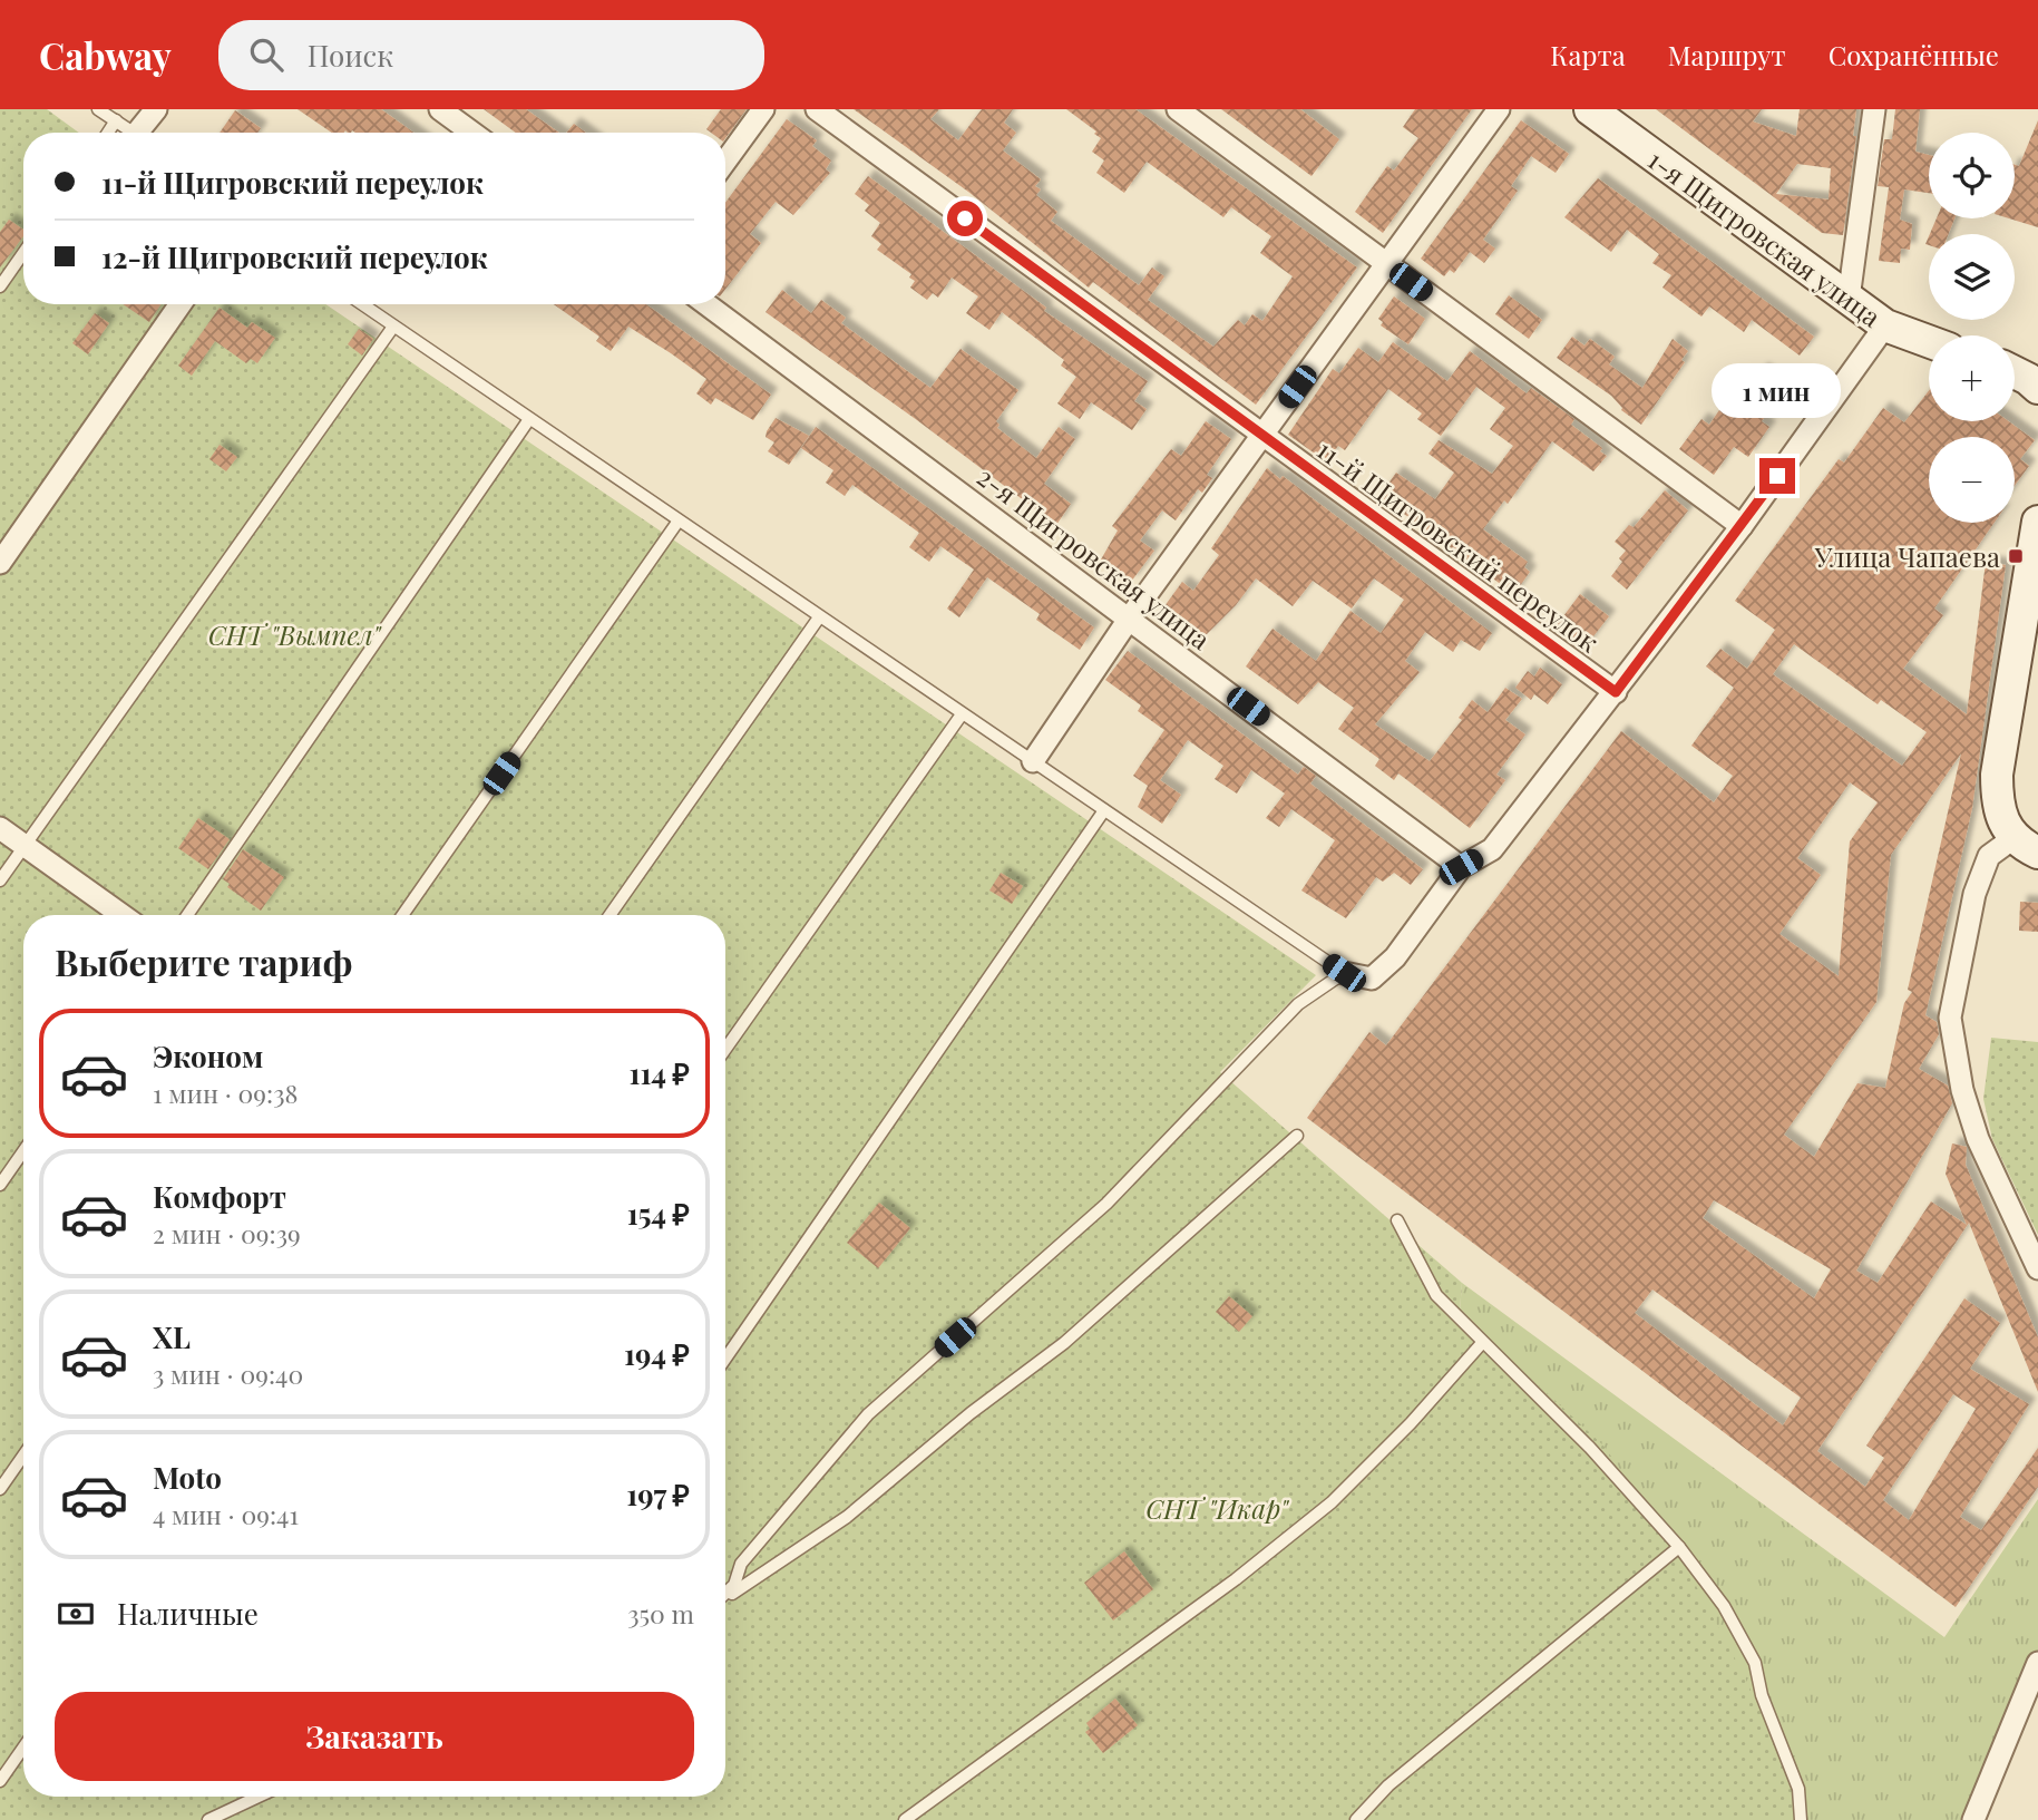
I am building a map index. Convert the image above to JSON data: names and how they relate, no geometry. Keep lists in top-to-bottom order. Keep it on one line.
{"streets":{"street":["1-я Щигровская улица","11-й Щигровский переулок","2-я Щигровская улица"]},"parks":["СНТ \"Вымпел\"","СНТ \"Икар\""],"places":{"transit":["Улица Чапаева"]},"page":{"header":"Cabway","search":"Поиск","nav":["Карта","Маршрут","Сохранённые"],"map_buttons":["+","−"],"banner":["11-й Щигровский переулок","12-й Щигровский переулок"],"bubble":"1 мин","heading":"Выберите тариф","list":[{"name":"Эконом","note":"1 мин · 09:38","value":"114 ₽"},{"name":"Комфорт","note":"2 мин · 09:39","value":"154 ₽"},{"name":"XL","note":"3 мин · 09:40","value":"194 ₽"},{"name":"Moto","note":"4 мин · 09:41","value":"197 ₽"}],"pay":["Наличные","350 m"],"buttons":"Заказать"}}
